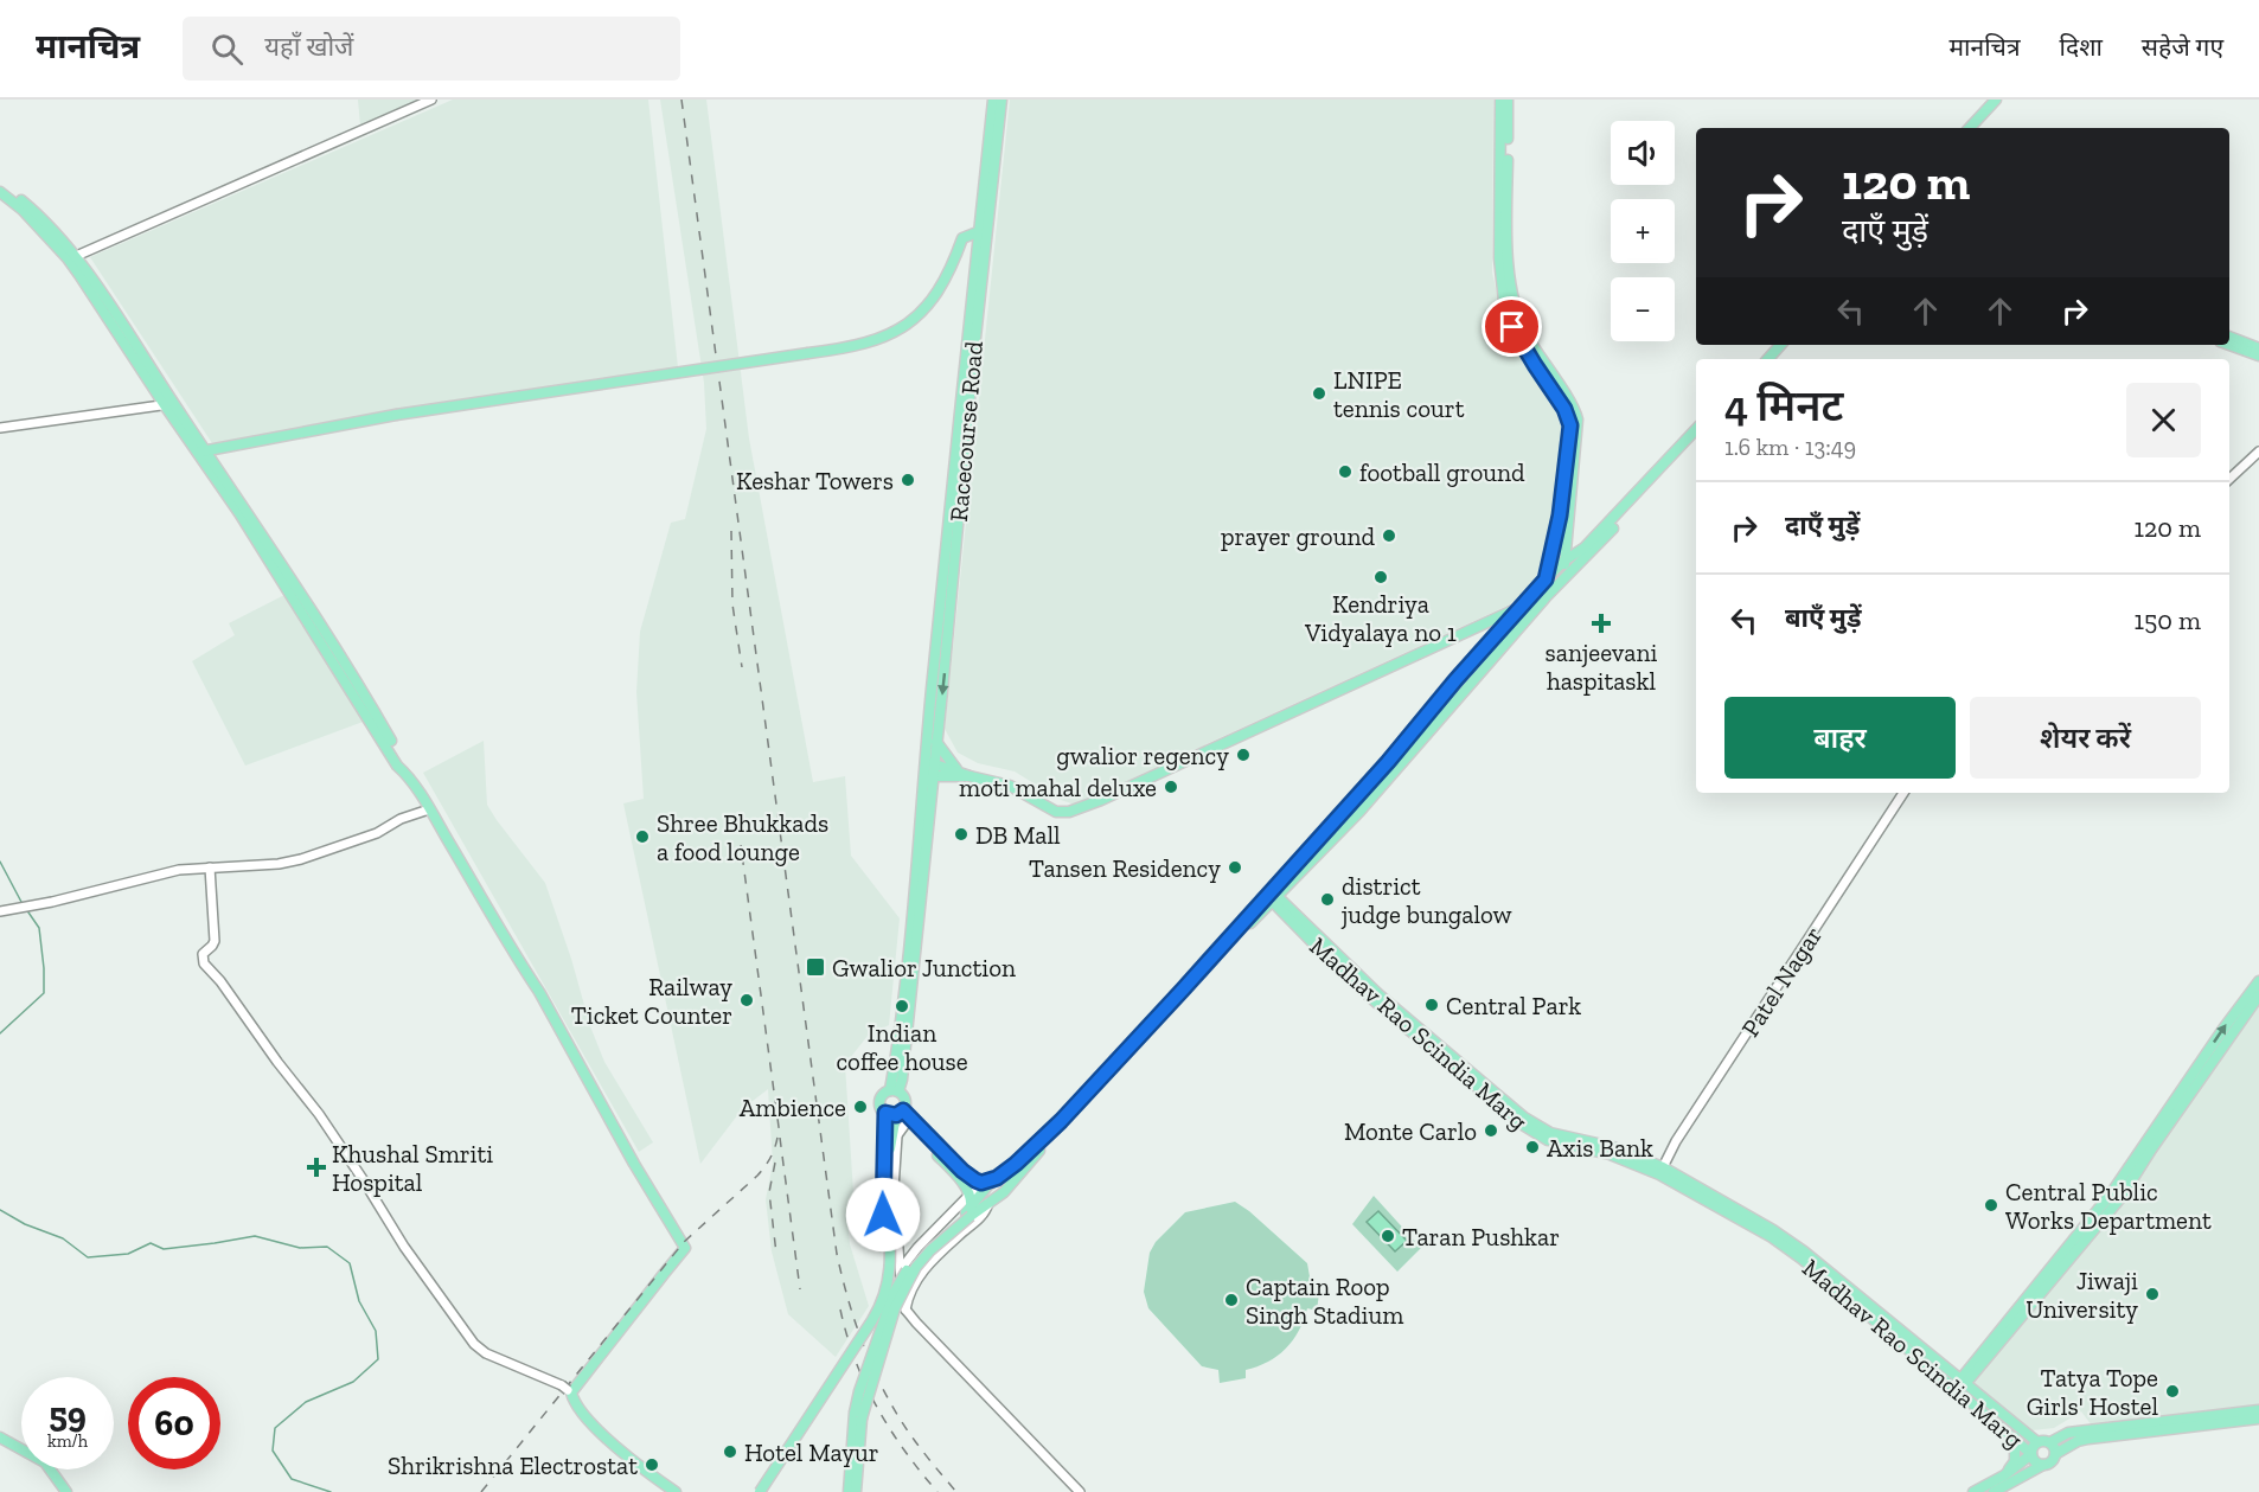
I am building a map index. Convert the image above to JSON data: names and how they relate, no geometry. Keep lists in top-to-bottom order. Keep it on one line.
{"streets":{"main road":["Racecourse Road","Madhav Rao Scindia Marg"],"street":["Patel Nagar"]},"crossings":[["Patel Nagar","Madhav Rao Scindia Marg"]],"places":{"other":["LNIPE tennis court","football ground","Keshar Towers","prayer ground","Kendriya Vidyalaya no 1","gwalior regency","moti mahal deluxe","DB Mall","Shree Bhukkads a food lounge","Tansen Residency","district judge bungalow","Railway Ticket Counter","Central Park","Indian coffee house","Ambience","Monte Carlo","Axis Bank","Central Public Works Department","Taran Pushkar","Jiwaji University","Captain Roop Singh Stadium","Tatya Tope Girls' Hostel","Hotel Mayur","Shrikrishna Electrostat"],"health":["sanjeevani haspitaskl","Khushal Smriti Hospital"],"transit":["Gwalior Junction"]},"page":{"header":"मानचित्र","search":"यहाँ खोजें","nav":["मानचित्र","दिशा","सहेजे गए"],"map_buttons":["+","−"],"turn":["120 m","दाएँ मुड़ें"],"heading":["4 मिनट","1.6 km · 13:49"],"list":[{"name":"दाएँ मुड़ें","value":"120 m"},{"name":"बाएँ मुड़ें","value":"150 m"}],"buttons":["बाहर","शेयर करें"],"speed":"59 km/h","limit":"60"}}
